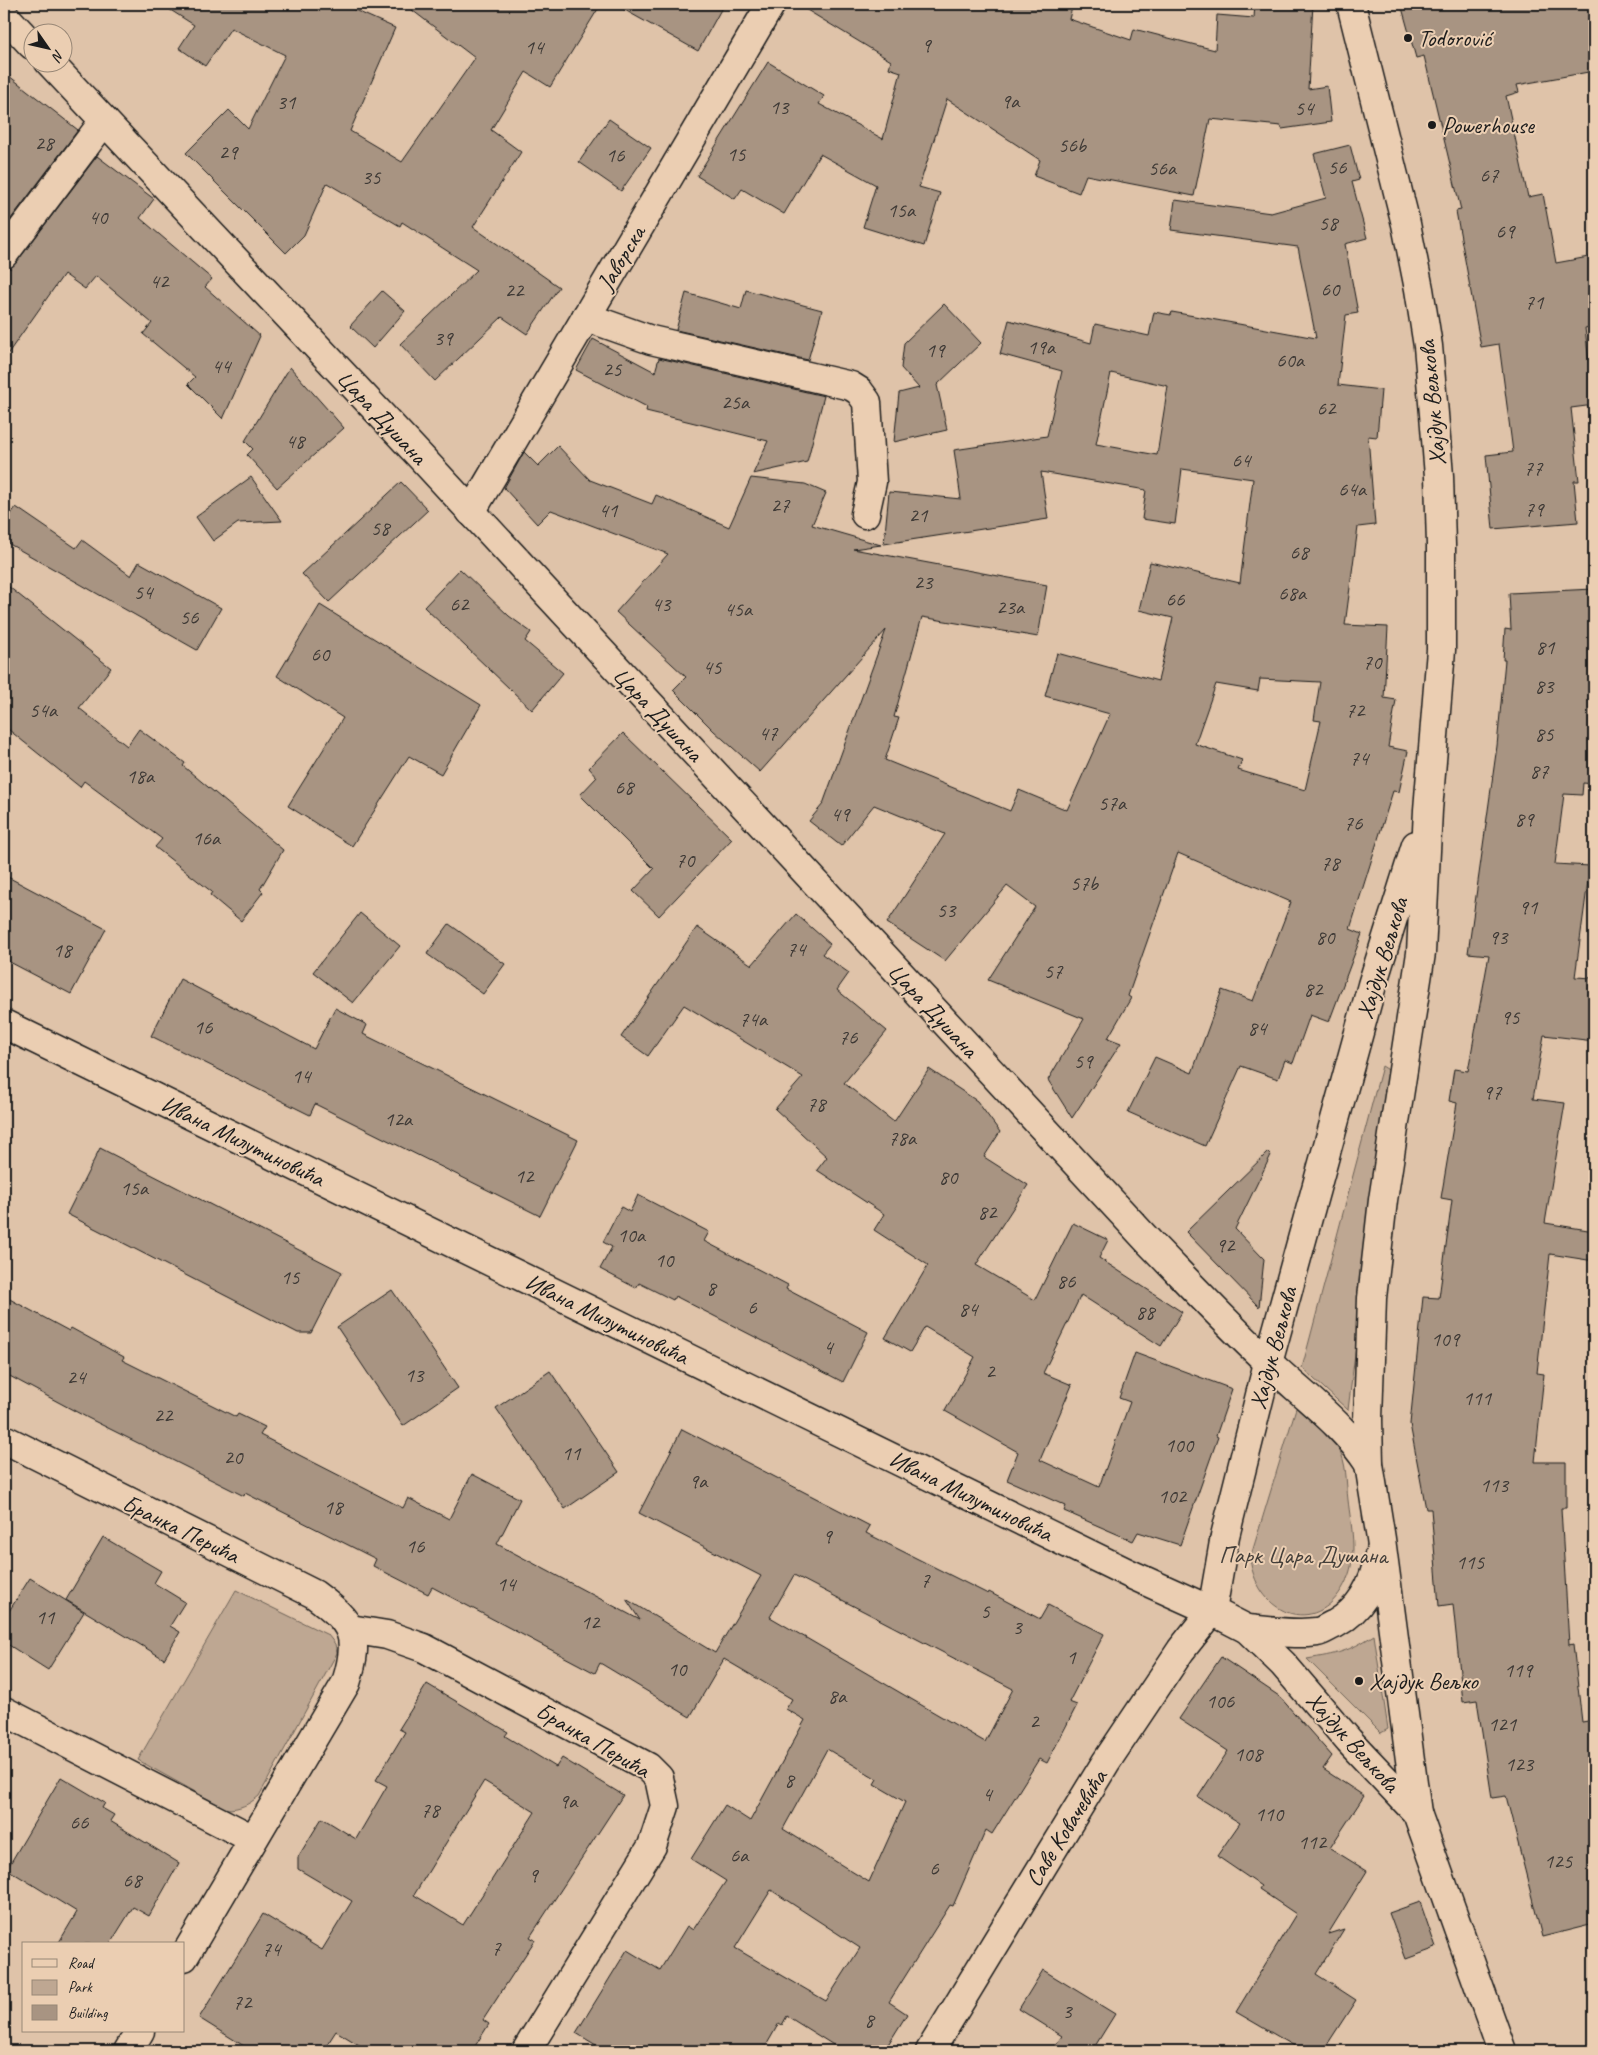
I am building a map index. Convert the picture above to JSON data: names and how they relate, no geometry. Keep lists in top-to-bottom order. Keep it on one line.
{"streets":{"street":["Јаворска","Хајдук Вељкова","Цара Душана","Ивана Милутиновића","Бранка Перића","Саве Ковачевића"]},"crossings":[["Јаворска","Цара Душана"],["Хајдук Вељкова","Цара Душана"],["Хајдук Вељкова","Ивана Милутиновића"],["Хајдук Вељкова","Саве Ковачевића"],["Ивана Милутиновића","Саве Ковачевића"]],"parks":["Парк Цара Душана"],"places":["Todorović","Powerhouse","Хајдук Вељко"],"house_numbers":["9","14","9a","31","13","54","28","56b","29","15","16","56","56a","67","35","15a","40","58","69","42","60","22","71","39","19a","19","60a","44","25","25a","62","48","64","77","64a","27","79","41","21","58","68","23","54","68a","66","62","43","23a","45a","56","81","60","70","45","83","54a","72","47","85","74","87","18a","68","57a","49","89","76","16a","70","78","57b","91","53","80","93","74","18","57","82","95","74a","16","84","76","59","14","97","78","12a","78a","12","80","15a","82","10a","92","10","15","86","8","6","84","88","109","4","2","13","24","111","22","100","11","20","9a","113","102","18","9","16","115","7","14","5","11","12","3","1","10","119","8a","106","2","121","108","123","8","4","9a","78","110","66","112","6a","125","6","9","68","7","74","72","3","8"],"legend":["Road","Park","Building"],"north":"bottom right"}
